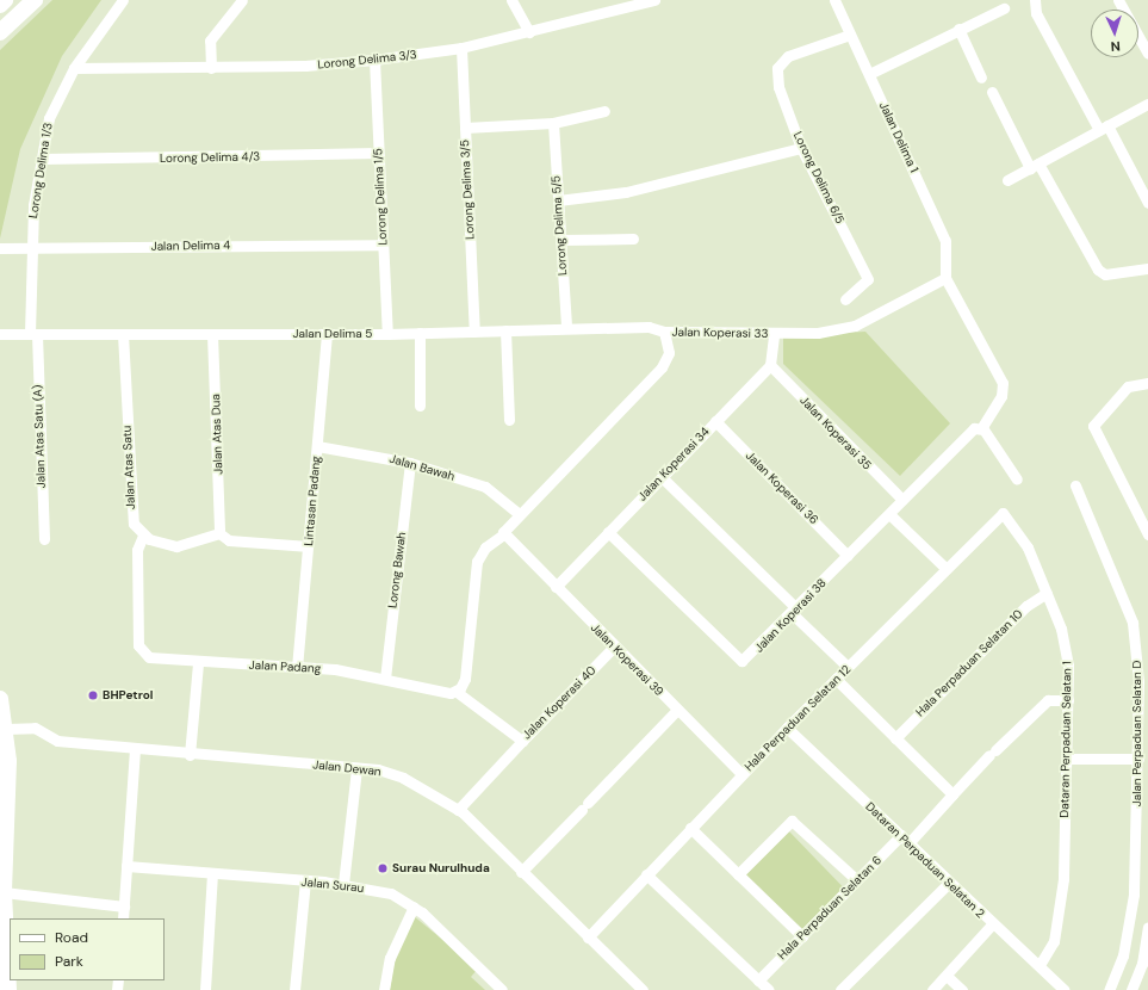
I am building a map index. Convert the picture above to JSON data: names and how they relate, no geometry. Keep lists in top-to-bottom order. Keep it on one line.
{"streets":{"street":["Lorong Delima 3/3","Jalan Delima 1","Lorong Delima 4/3","Lorong Delima 1/3","Lorong Delima 6/5","Lorong Delima 3/5","Lorong Delima 1/5","Lorong Delima 5/5","Jalan Delima 4","Jalan Koperasi 33","Jalan Delima 5","Jalan Koperasi 35","Jalan Atas Dua","Jalan Atas Satu (A)","Jalan Koperasi 34","Jalan Atas Satu","Jalan Bawah","Jalan Koperasi 36","Lintasan Padang","Lorong Bawah","Jalan Koperasi 38","Jalan Koperasi 39","Hala Perpaduan Selatan 10","Jalan Padang","Jalan Koperasi 40","Hala Perpaduan Selatan 12","Jalan Perpaduan Selatan D","Dataran Perpaduan Selatan 1","Jalan Dewan","Dataran Perpaduan Selatan 2","Jalan Surau","Hala Perpaduan Selatan 6"]},"crossings":[["Lorong Delima 3/3","Lorong Delima 1/3"],["Lorong Delima 3/3","Lorong Delima 3/5"],["Lorong Delima 3/3","Lorong Delima 1/5"],["Jalan Delima 1","Lorong Delima 6/5"],["Jalan Delima 1","Jalan Koperasi 33"],["Lorong Delima 4/3","Lorong Delima 1/3"],["Lorong Delima 4/3","Lorong Delima 1/5"],["Lorong Delima 1/3","Jalan Delima 4"],["Lorong Delima 1/3","Jalan Delima 5"],["Lorong Delima 1/3","Jalan Atas Satu (A)"],["Lorong Delima 3/5","Jalan Delima 5"],["Lorong Delima 1/5","Jalan Delima 4"],["Lorong Delima 1/5","Jalan Delima 5"],["Lorong Delima 5/5","Jalan Delima 5"],["Jalan Koperasi 33","Jalan Delima 5"],["Jalan Koperasi 33","Jalan Bawah"],["Jalan Koperasi 33","Jalan Koperasi 39"],["Jalan Koperasi 33","Jalan Padang"],["Jalan Koperasi 33","Jalan Koperasi 40"],["Jalan Delima 5","Jalan Atas Dua"],["Jalan Delima 5","Jalan Atas Satu (A)"],["Jalan Delima 5","Jalan Atas Satu"],["Jalan Delima 5","Lintasan Padang"],["Jalan Koperasi 35","Jalan Koperasi 34"],["Jalan Koperasi 35","Jalan Koperasi 38"],["Jalan Koperasi 34","Jalan Koperasi 36"],["Jalan Koperasi 34","Jalan Koperasi 38"],["Jalan Koperasi 34","Jalan Koperasi 39"],["Jalan Atas Satu","Jalan Padang"],["Jalan Bawah","Lintasan Padang"],["Jalan Bawah","Lorong Bawah"],["Jalan Koperasi 36","Jalan Koperasi 38"],["Lintasan Padang","Jalan Padang"],["Lorong Bawah","Jalan Padang"],["Jalan Koperasi 39","Jalan Koperasi 40"],["Jalan Koperasi 39","Hala Perpaduan Selatan 12"],["Hala Perpaduan Selatan 10","Dataran Perpaduan Selatan 1"],["Jalan Padang","Jalan Koperasi 40"],["Hala Perpaduan Selatan 12","Dataran Perpaduan Selatan 1"],["Hala Perpaduan Selatan 12","Jalan Dewan"],["Hala Perpaduan Selatan 12","Dataran Perpaduan Selatan 2"],["Dataran Perpaduan Selatan 1","Dataran Perpaduan Selatan 2"],["Dataran Perpaduan Selatan 1","Hala Perpaduan Selatan 6"],["Dataran Perpaduan Selatan 2","Hala Perpaduan Selatan 6"]],"places":["BHPetrol","Surau Nurulhuda"],"legend":["Road","Park"],"north":"bottom"}
